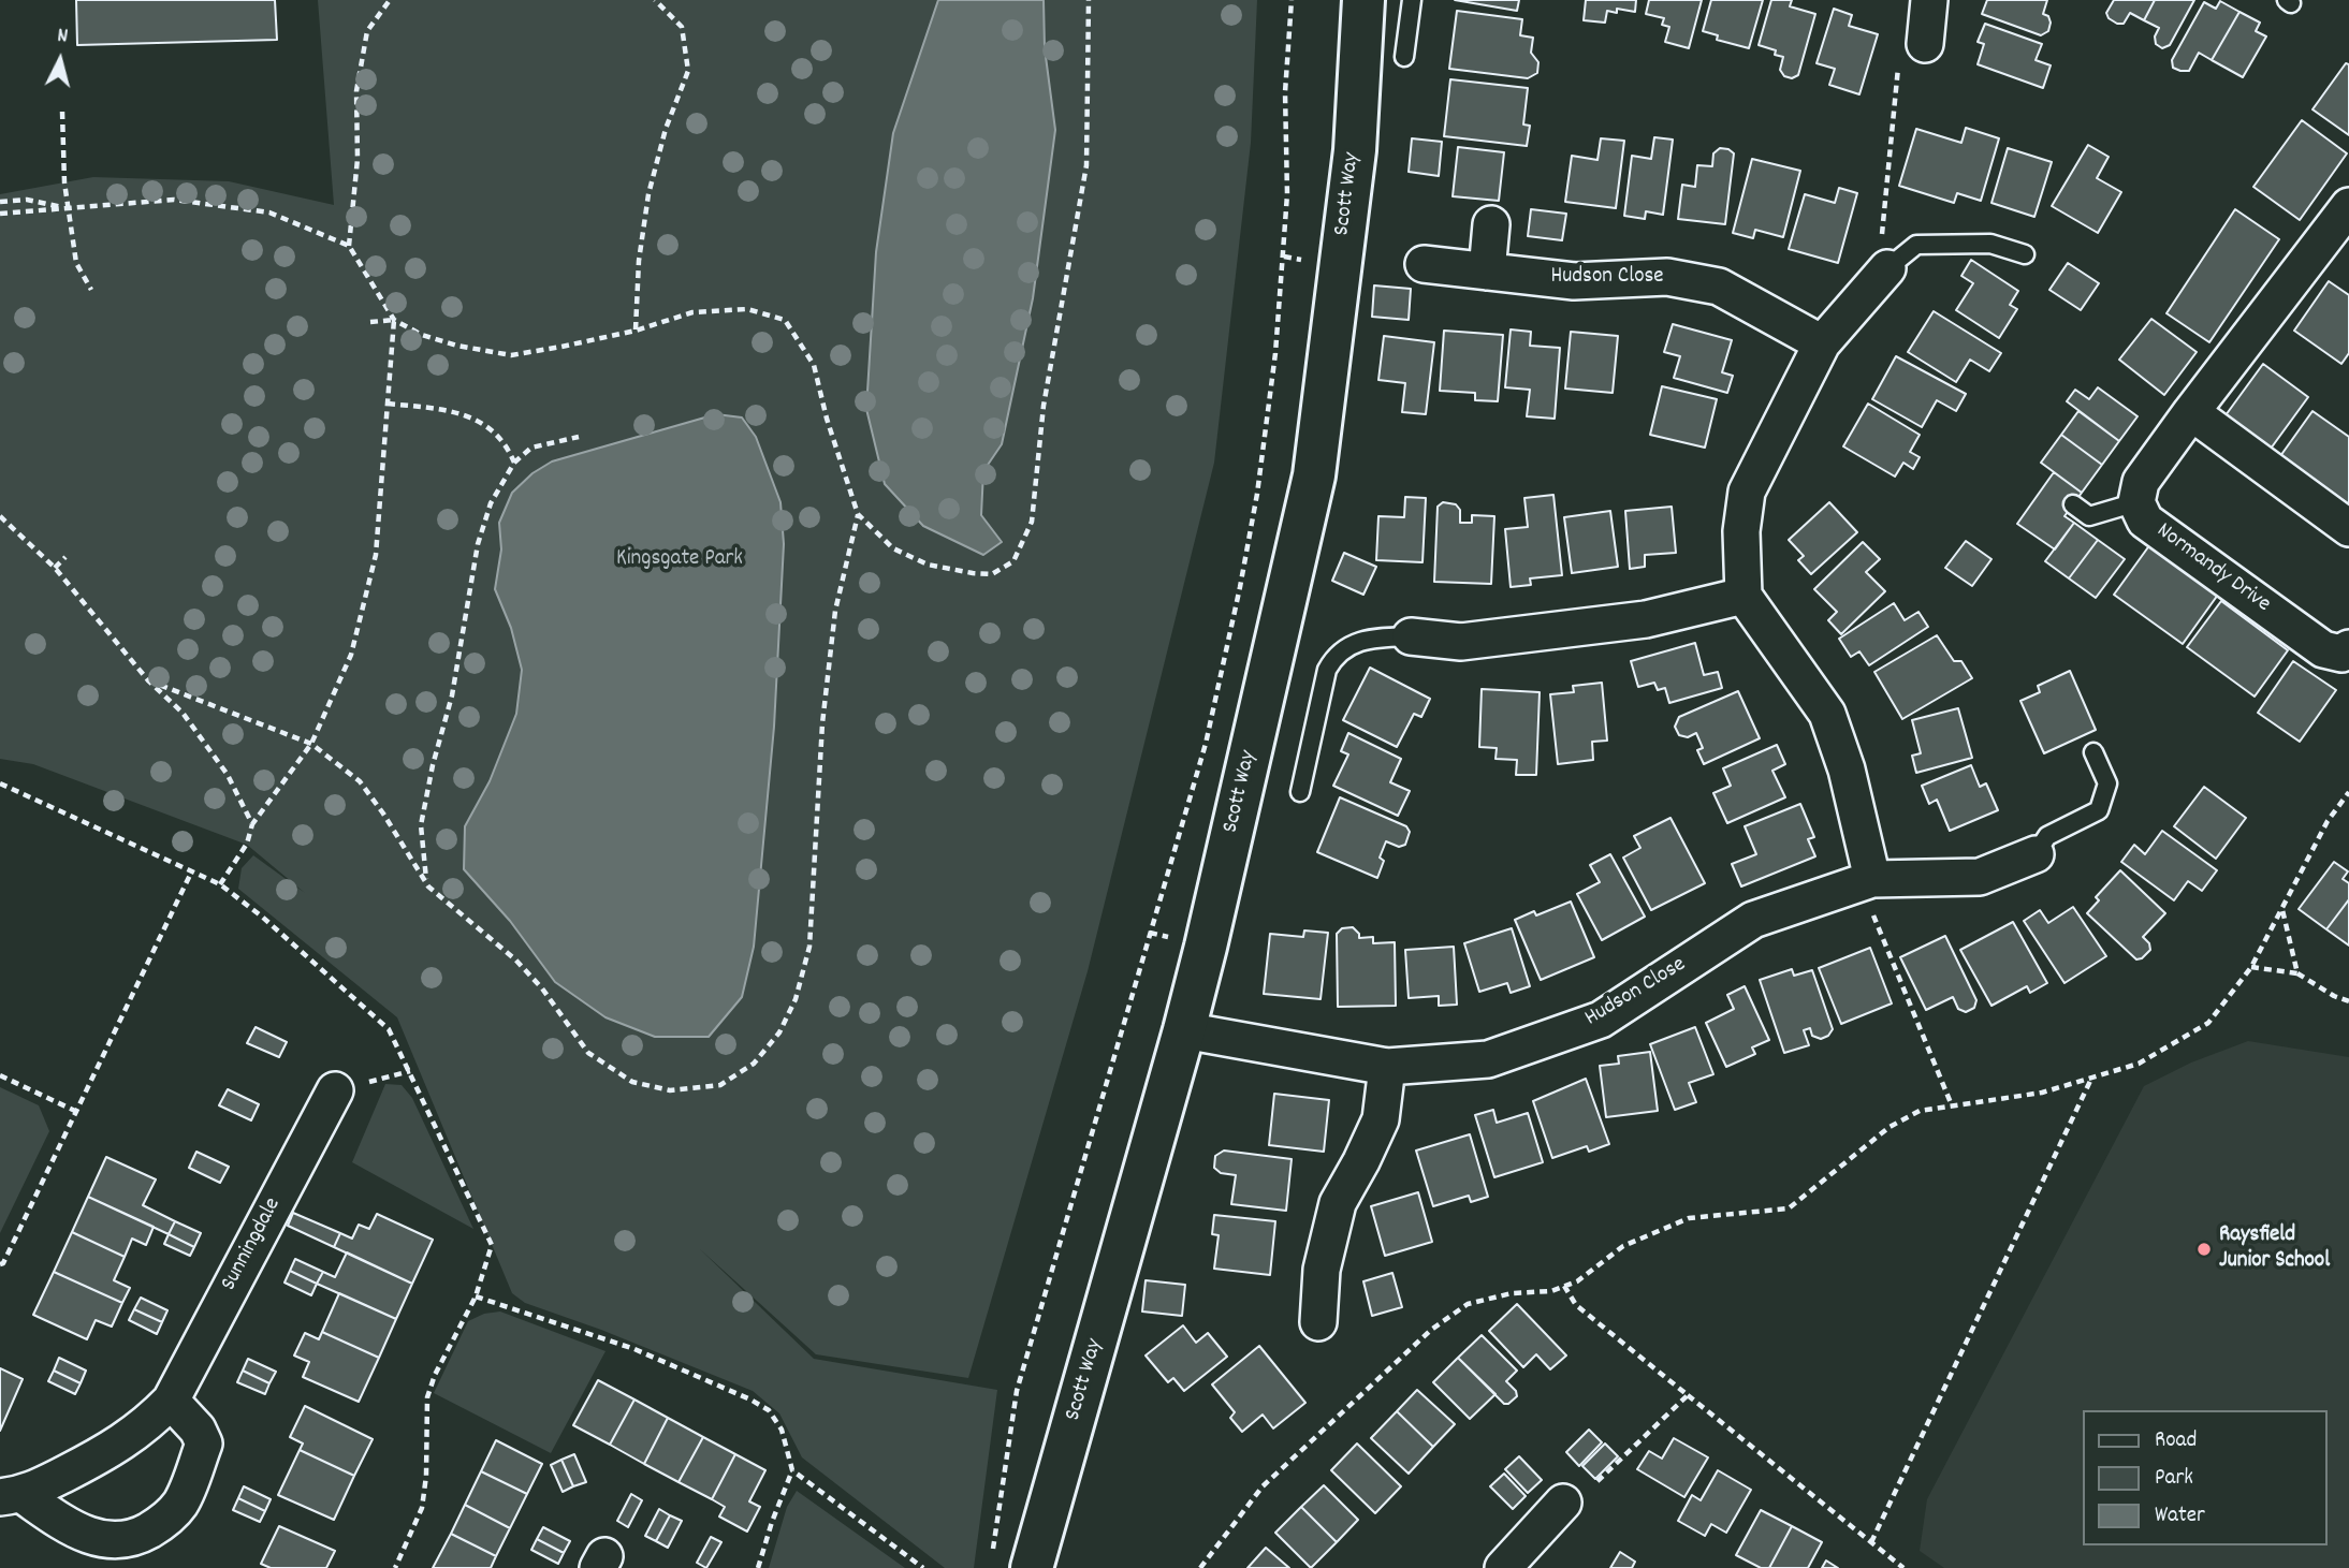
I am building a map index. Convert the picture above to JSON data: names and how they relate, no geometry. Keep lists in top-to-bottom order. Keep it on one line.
{"streets":{"street":["Scott Way","Hudson Close","Normandy Drive","Sunningdale"]},"crossings":[["Scott Way","Hudson Close"]],"parks":["Kingsgate Park"],"places":["Raysfield Junior School"],"legend":["Road","Park","Water"],"north":"top"}
